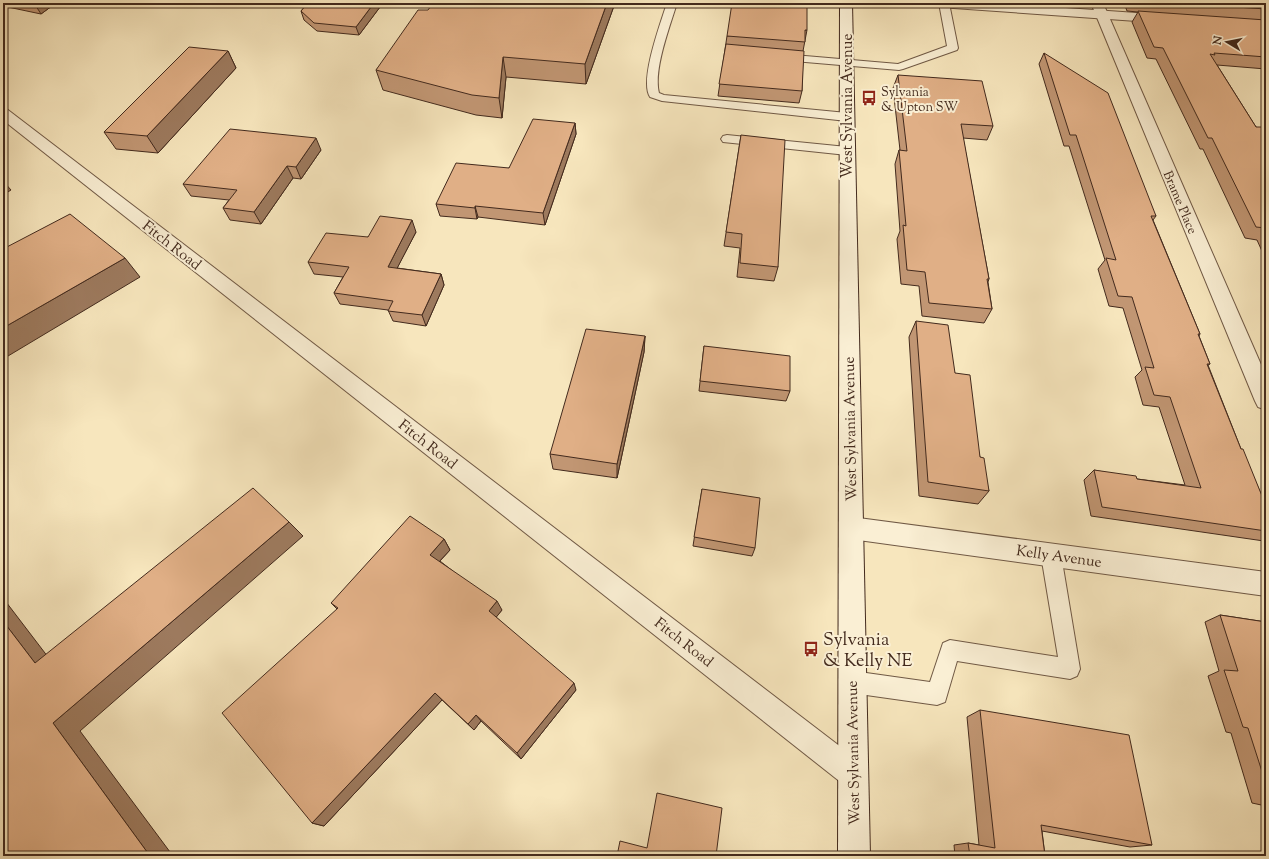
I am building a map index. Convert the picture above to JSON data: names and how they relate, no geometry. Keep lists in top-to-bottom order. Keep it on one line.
{"streets":{"street":["West Sylvania Avenue","Brame Place","Fitch Road","Kelly Avenue"]},"crossings":[["West Sylvania Avenue","Fitch Road"],["West Sylvania Avenue","Kelly Avenue"]],"places":{"bus stop":["Sylvania & Upton SW","Sylvania & Kelly NE"]},"north":"left"}
